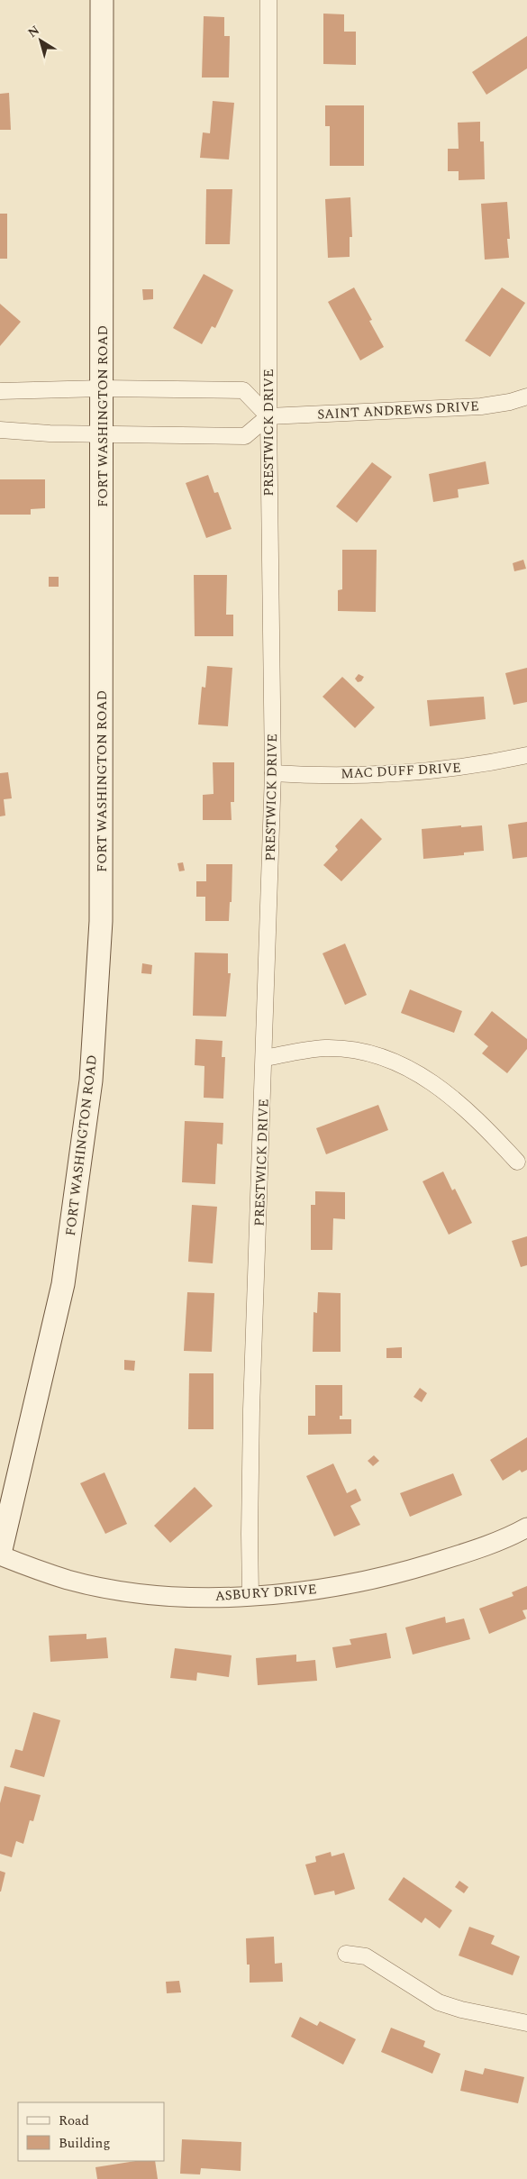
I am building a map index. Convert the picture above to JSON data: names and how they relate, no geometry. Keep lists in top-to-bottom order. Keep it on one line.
{"streets":{"main road":["FORT WASHINGTON ROAD"],"street":["SAINT ANDREWS DRIVE","PRESTWICK DRIVE","MAC DUFF DRIVE","ASBURY DRIVE"]},"crossings":[["SAINT ANDREWS DRIVE","PRESTWICK DRIVE"],["FORT WASHINGTON ROAD","ASBURY DRIVE"],["PRESTWICK DRIVE","MAC DUFF DRIVE"],["PRESTWICK DRIVE","ASBURY DRIVE"]],"legend":["Road","Building"],"north":"top left"}
